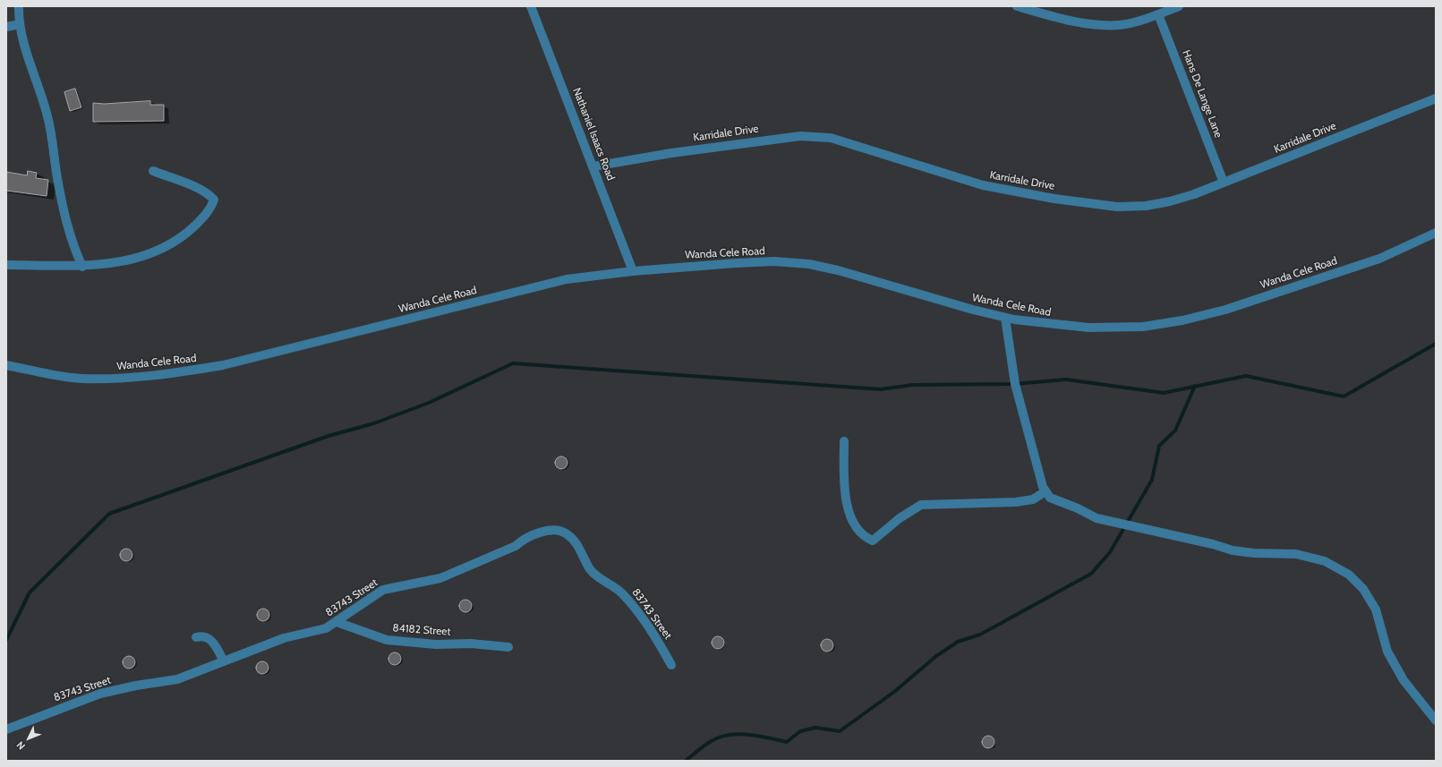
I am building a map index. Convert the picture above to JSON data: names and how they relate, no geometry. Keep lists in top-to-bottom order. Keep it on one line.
{"streets":{"street":["Hans De Lange Lane","Karridale Drive","Nathaniel Isaacs Road","Wanda Cele Road","83743 Street","84182 Street"]},"crossings":[["Hans De Lange Lane","Karridale Drive"],["Karridale Drive","Nathaniel Isaacs Road"],["Nathaniel Isaacs Road","Wanda Cele Road"],["83743 Street","84182 Street"]],"north":"bottom left"}
